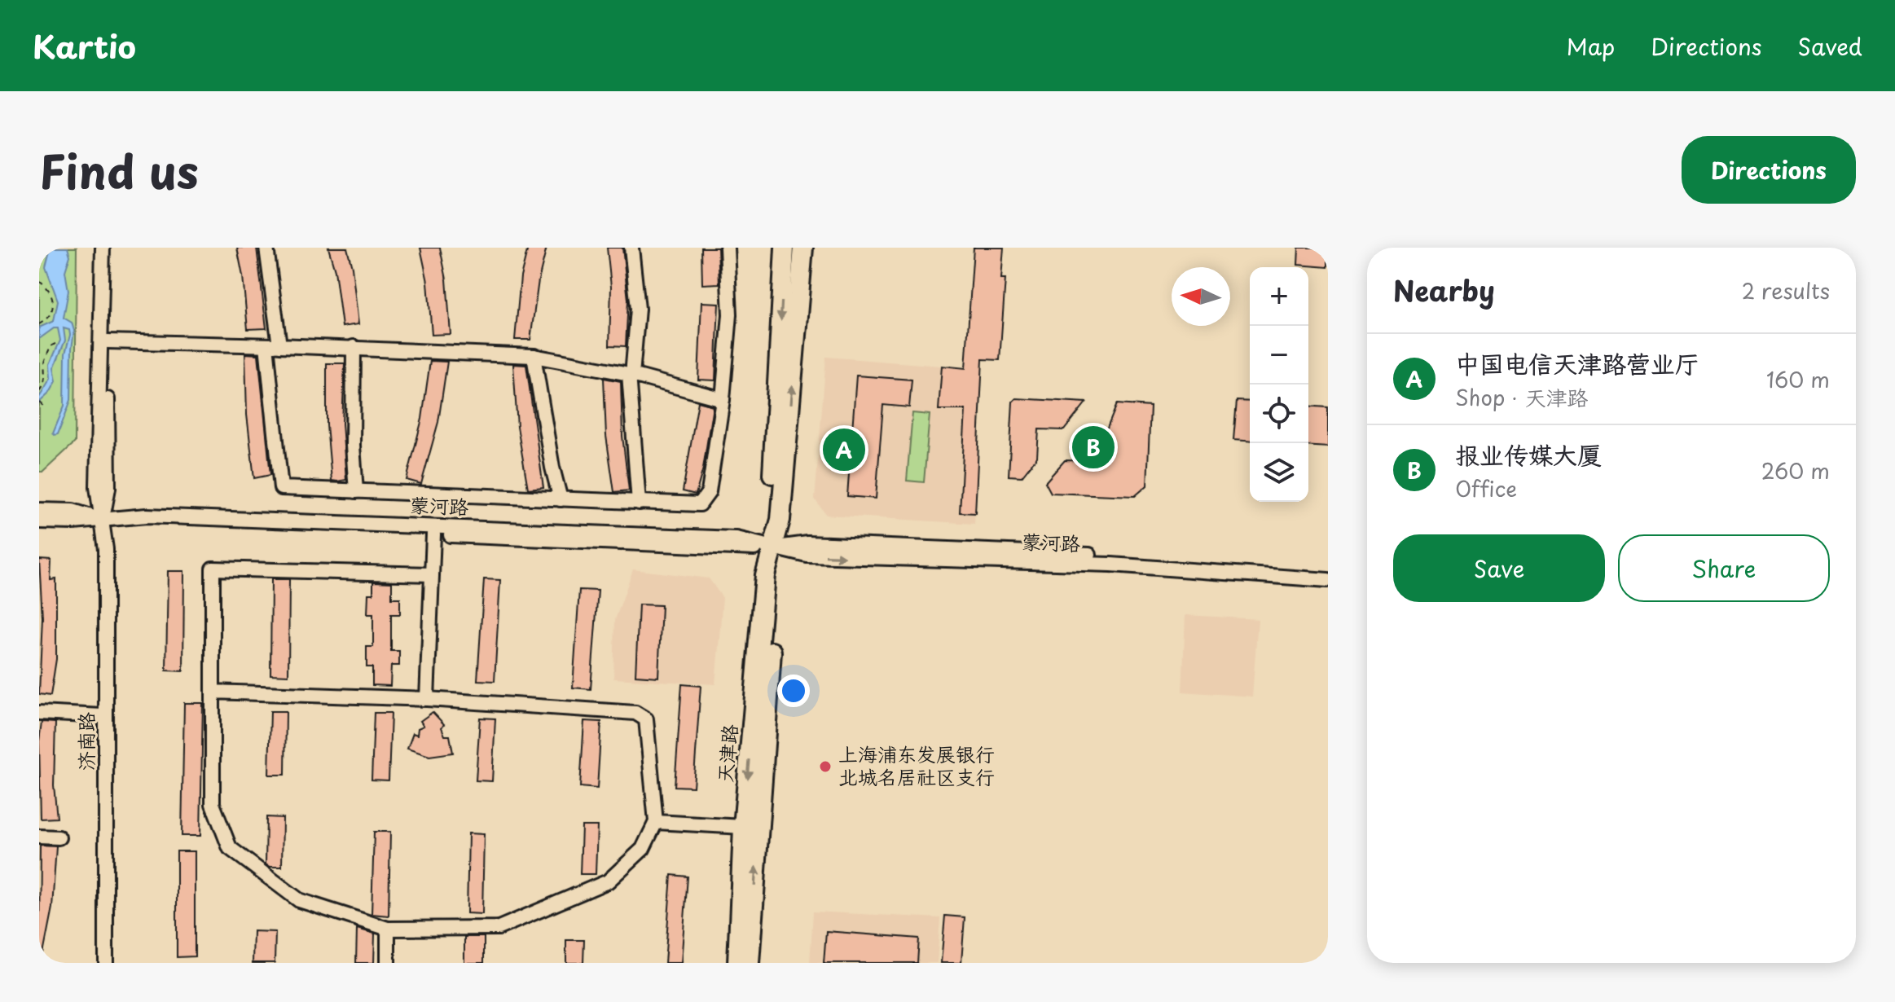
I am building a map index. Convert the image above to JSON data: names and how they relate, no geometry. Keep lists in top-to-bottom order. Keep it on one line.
{"streets":{"main road":["天津路"],"street":["蒙河路","济南路"]},"crossings":[["蒙河路","济南路"],["蒙河路","天津路"]],"places":["上海浦东发展银行 北城名居社区支行"],"north":"left","page":{"header":"Kartio","nav":["Map","Directions","Saved"],"title":"Find us","buttons":["Directions",["Save","Share"]],"heading":["Nearby","2 results"],"map_buttons":["+","−"],"list":[{"mark":"A","name":"中国电信天津路营业厅","note":"Shop · 天津路","value":"160 m"},{"mark":"B","name":"报业传媒大厦","note":"Office","value":"260 m"}],"pins":["B","A"]}}
